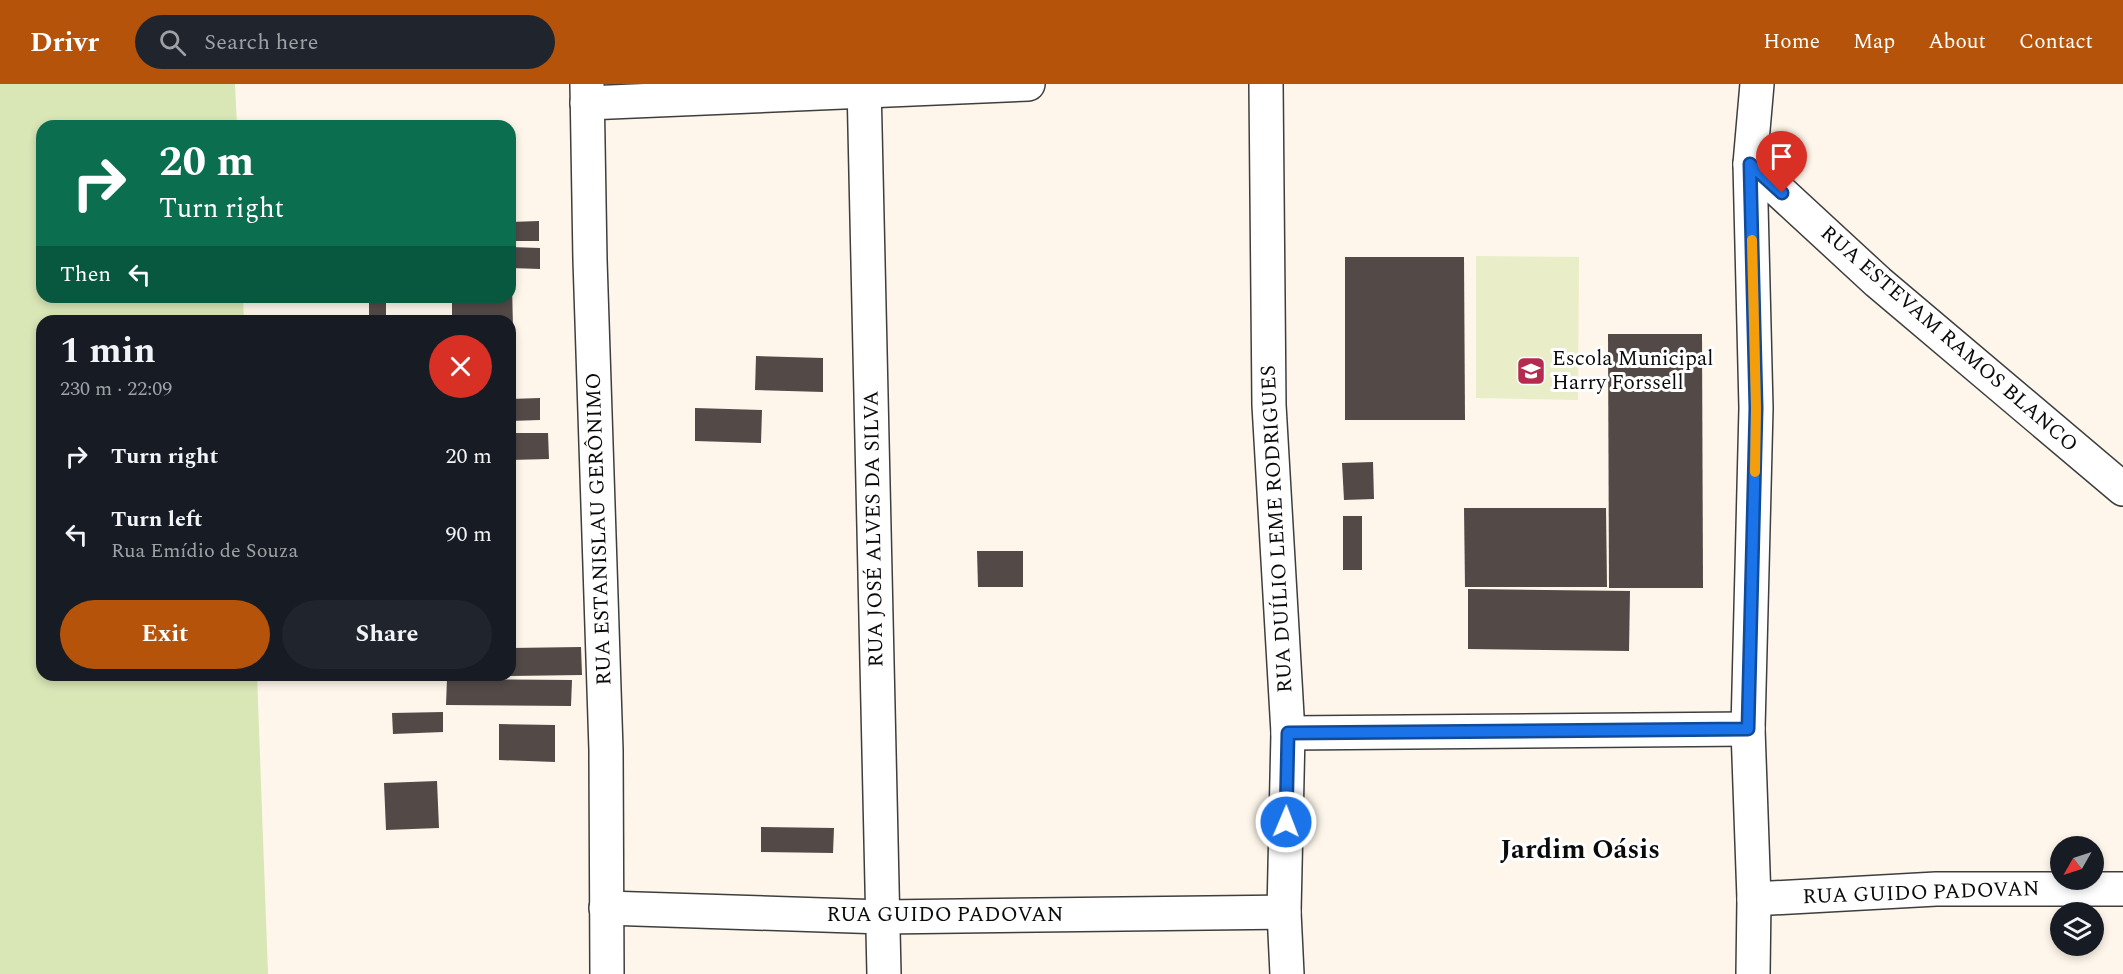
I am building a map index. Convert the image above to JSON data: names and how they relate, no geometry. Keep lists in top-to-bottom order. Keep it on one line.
{"streets":{"street":["RUA ESTEVAM RAMOS BLANCO","RUA ESTANISLAU GERÔNIMO","RUA JOSÉ ALVES DA SILVA","RUA DUÍLIO LEME RODRIGUES","RUA GUIDO PADOVAN"]},"crossings":[["RUA ESTANISLAU GERÔNIMO","RUA GUIDO PADOVAN"],["RUA JOSÉ ALVES DA SILVA","RUA GUIDO PADOVAN"],["RUA DUÍLIO LEME RODRIGUES","RUA GUIDO PADOVAN"]],"districts":["Jardim Oásis"],"places":{"school or university":["Escola Municipal Harry Forssell"]},"north":"bottom left","page":{"header":"Drivr","search":"Search here","nav":["Home","Map","About","Contact"],"turn":["20 m","Turn right"],"then":"Then","heading":["1 min","230 m · 22:09"],"list":[{"name":"Turn right","value":"20 m"},{"name":"Turn left","note":"Rua Emídio de Souza","value":"90 m"}],"buttons":["Exit","Share"]}}
